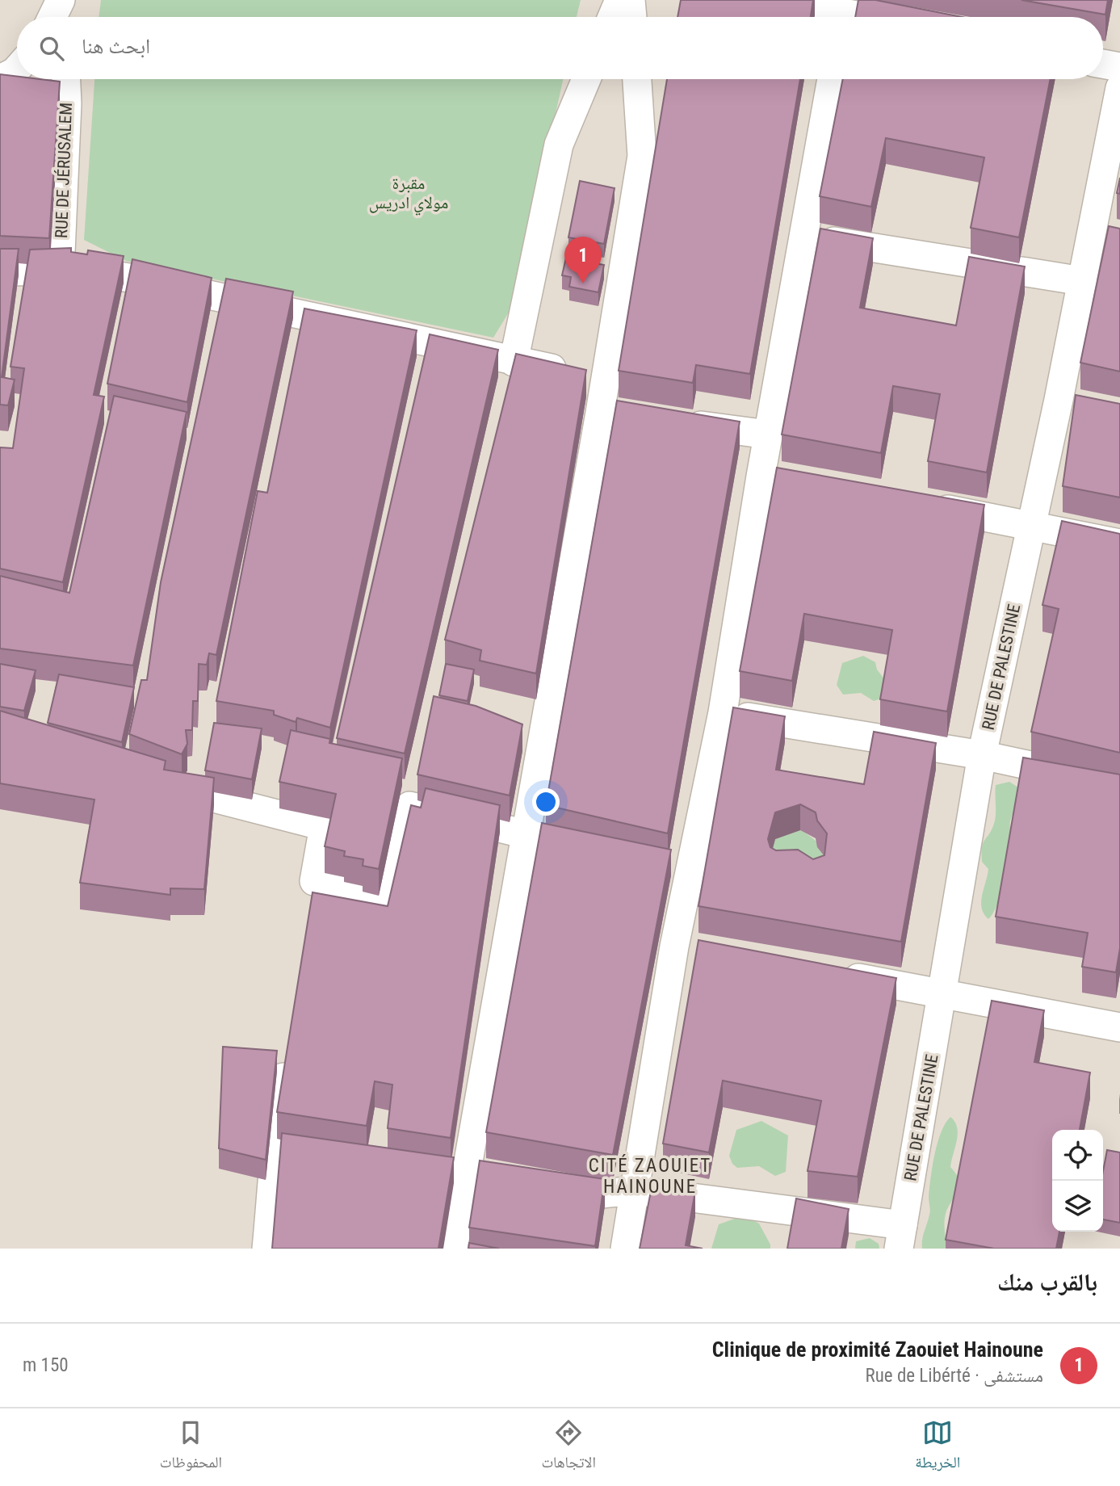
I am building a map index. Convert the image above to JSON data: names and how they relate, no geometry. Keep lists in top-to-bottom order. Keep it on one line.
{"streets":{"street":["RUE DE JÉRUSALEM","RUE DE PALESTINE"]},"districts":["CITÉ ZAOUIET HAINOUNE"],"parks":["مقبرة مولاي ادريس"],"page":{"search":"ابحث هنا","pins":"1","heading":"بالقرب منك","list":[{"mark":"1","name":"Clinique de proximité Zaouiet Hainoune","note":"مستشفى · Rue de Libérté","value":"150 m"}],"nav":["الخريطة","الاتجاهات","المحفوظات"]}}
